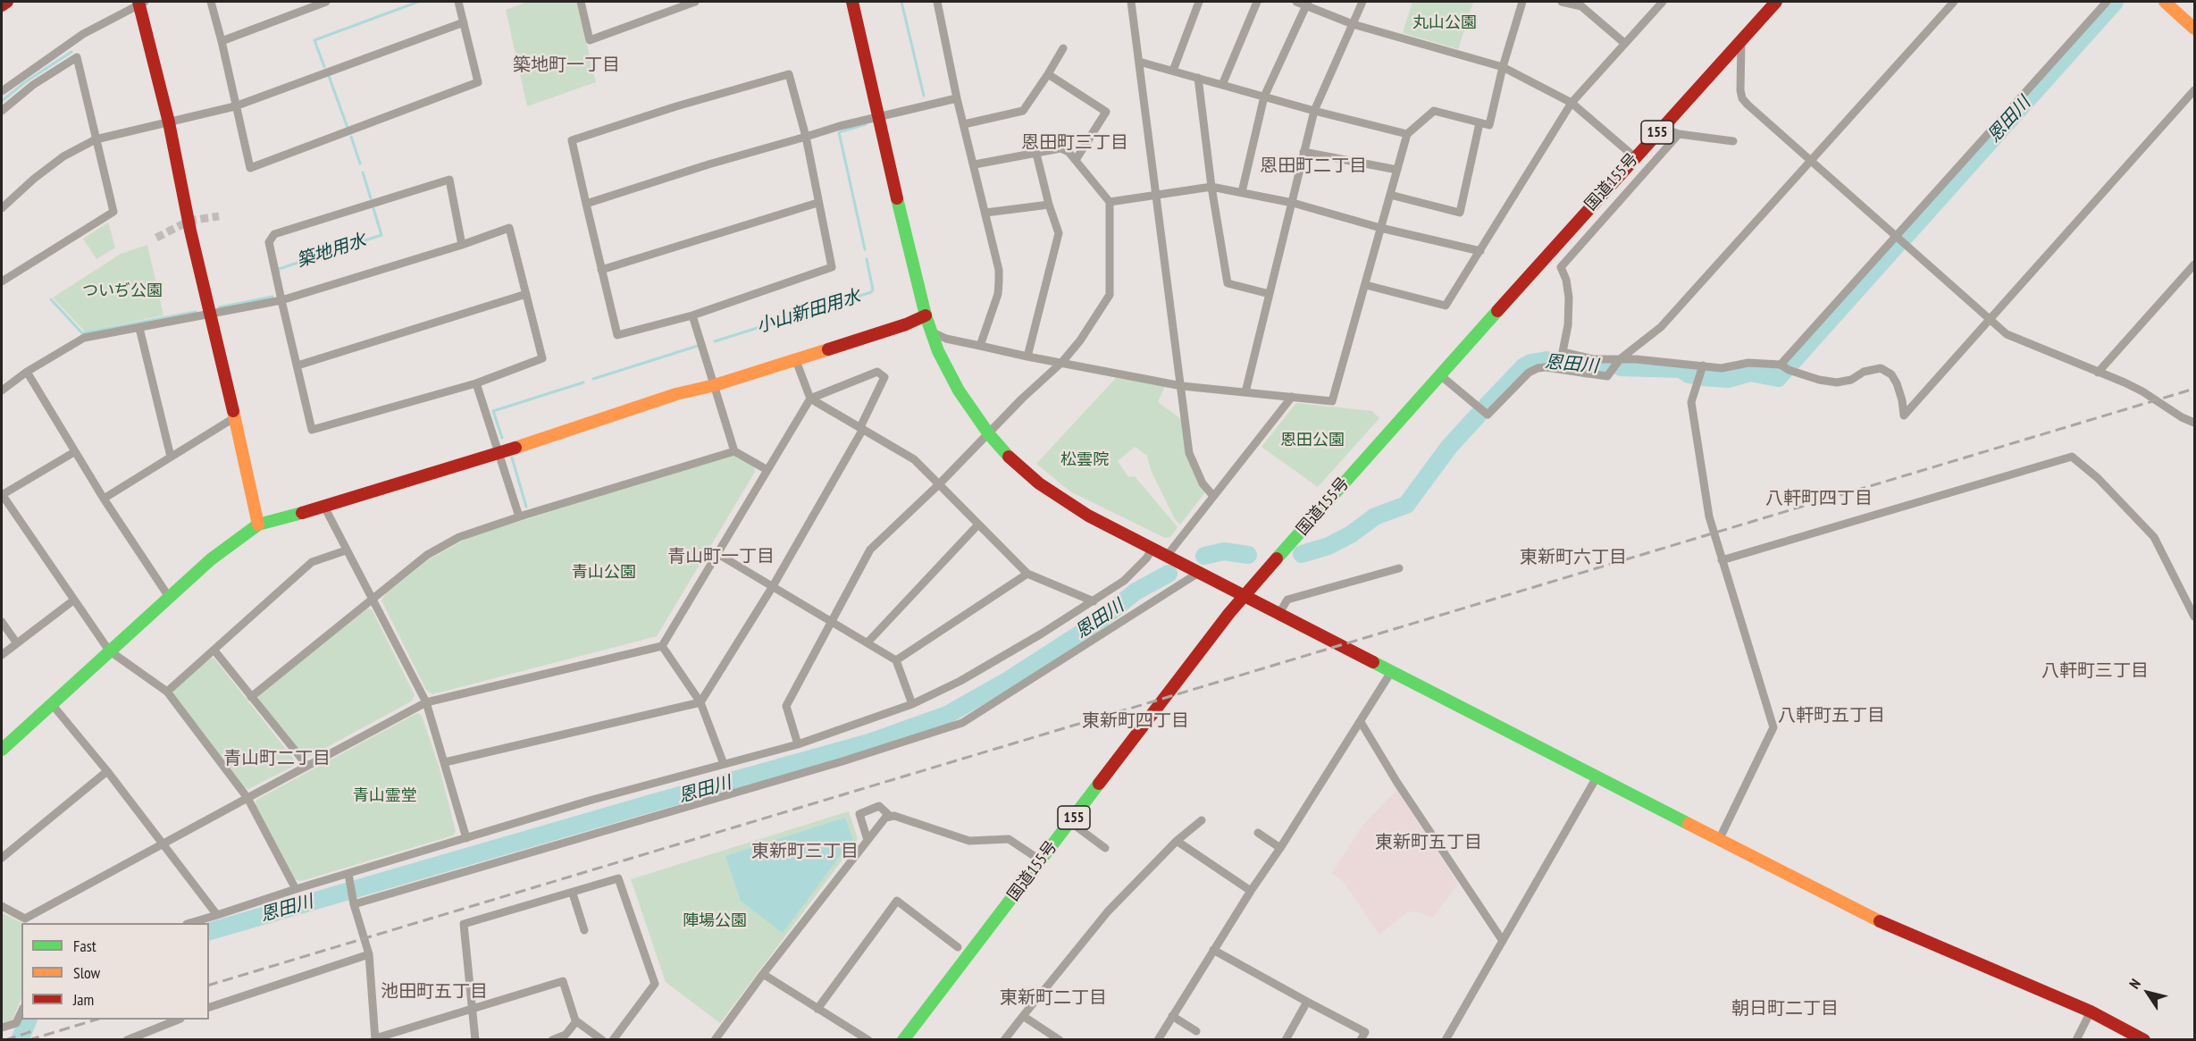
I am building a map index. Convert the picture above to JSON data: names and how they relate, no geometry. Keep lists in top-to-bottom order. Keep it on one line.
{"streets":{"main road":["155","国道155号"]},"districts":["築地町一丁目","恩田町三丁目","恩田町二丁目","八軒町四丁目","青山町一丁目","東新町六丁目","八軒町三丁目","八軒町五丁目","東新町四丁目","青山町二丁目","東新町五丁目","東新町三丁目","池田町五丁目","東新町二丁目","朝日町二丁目"],"water":["恩田川","築地用水","小山新田用水"],"parks":["丸山公園","ついぢ公園","恩田公園","松雲院","青山公園","青山霊堂","陣場公園"],"legend":["Fast","Slow","Jam"],"north":"top left"}
